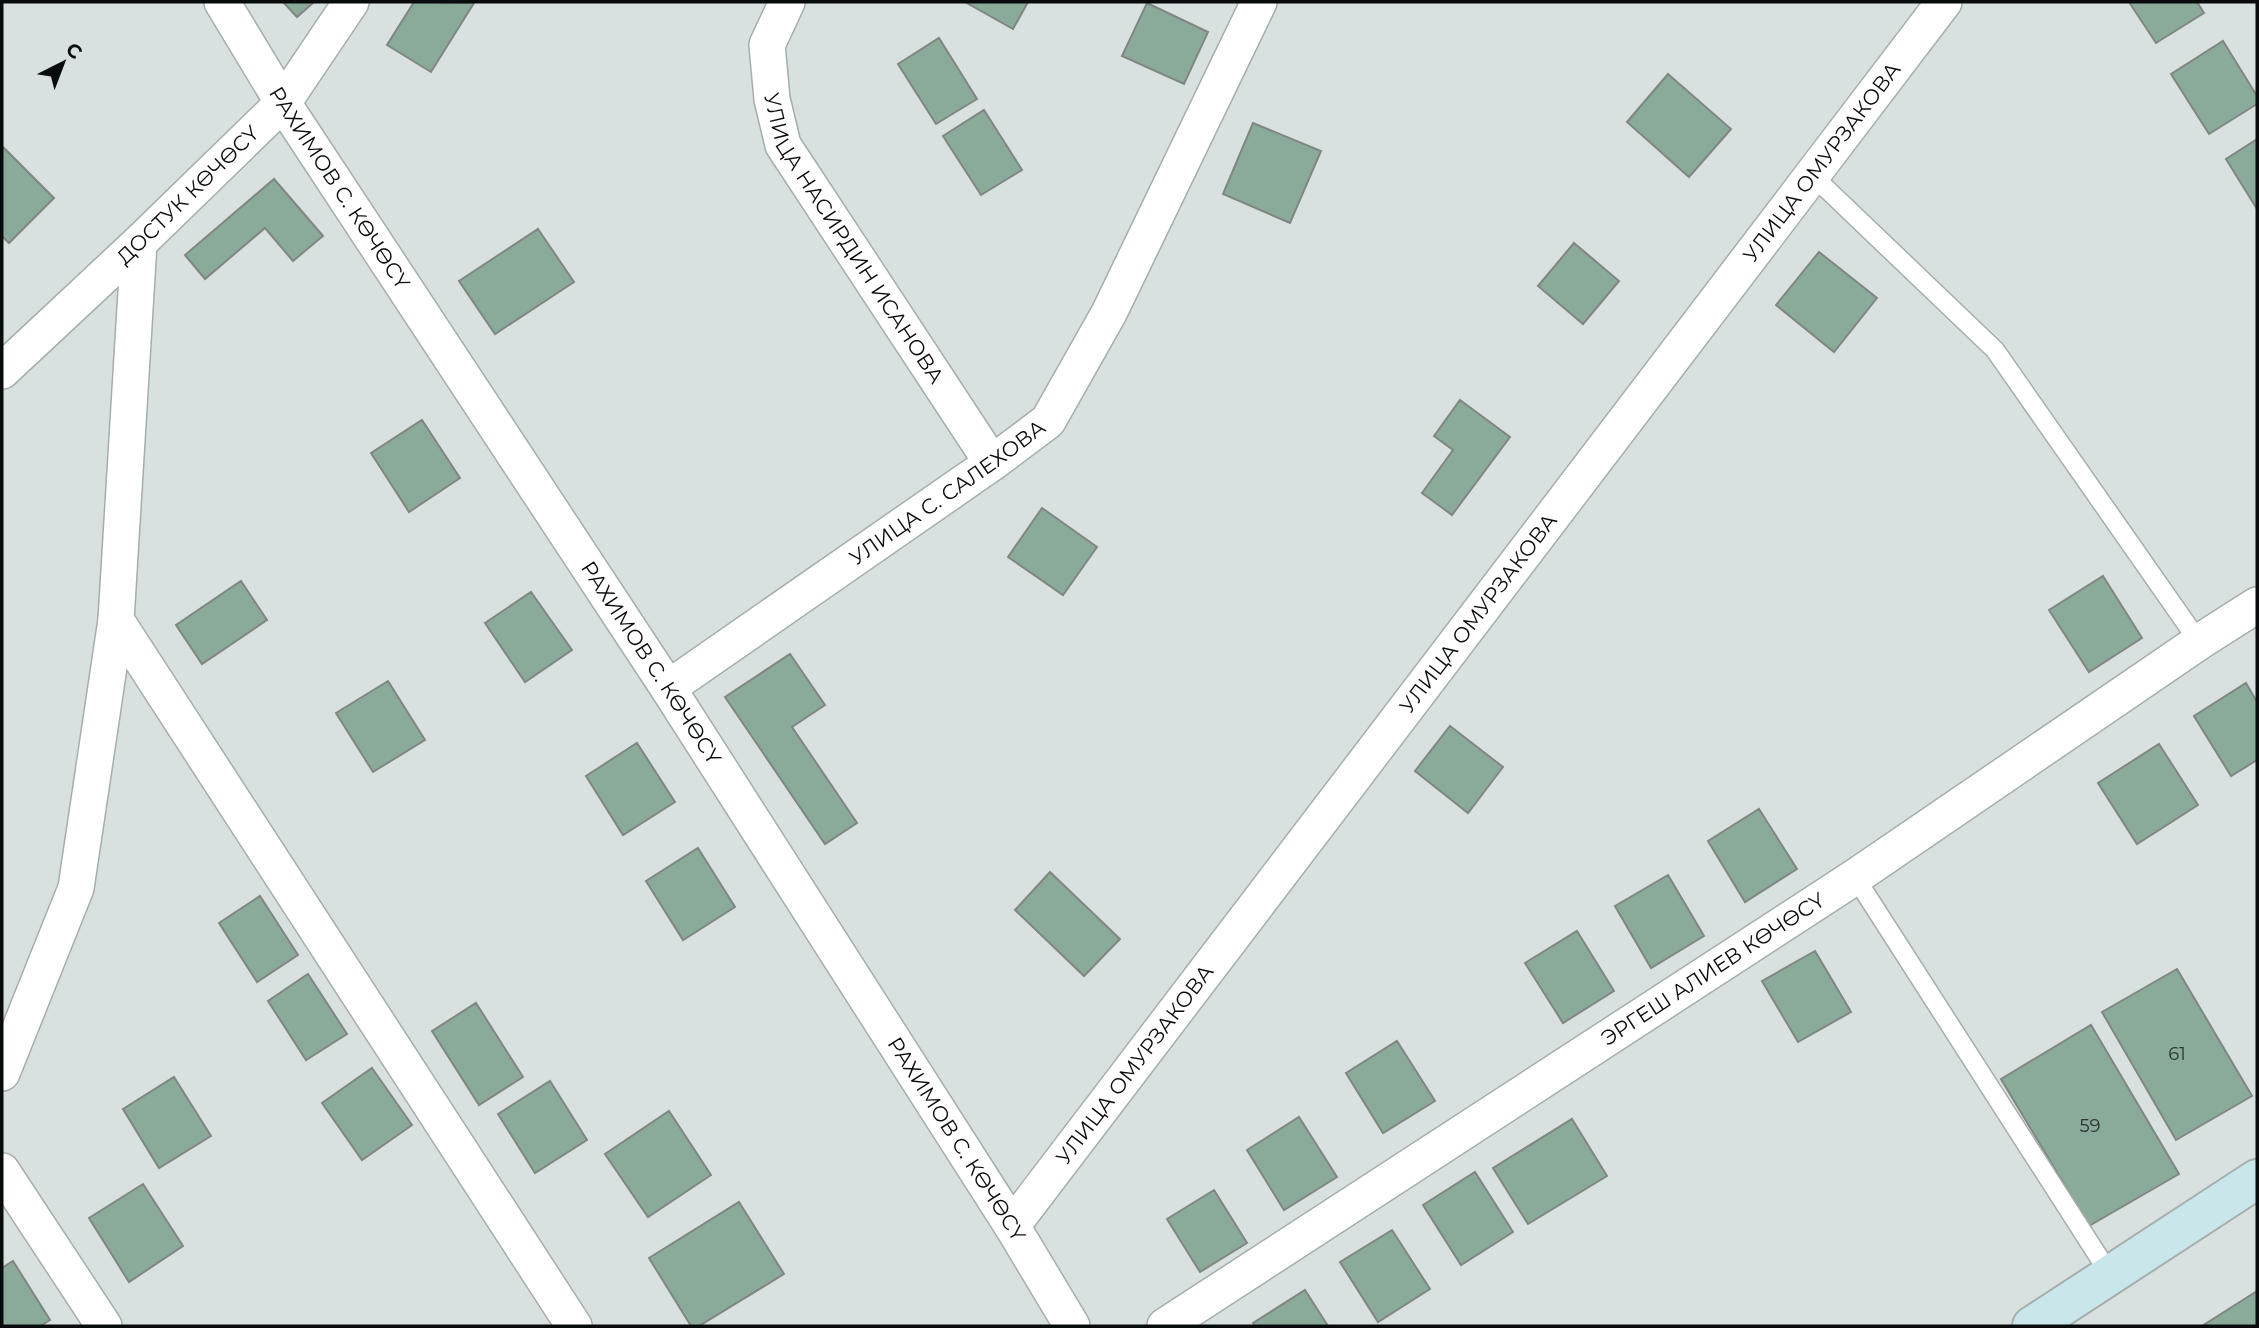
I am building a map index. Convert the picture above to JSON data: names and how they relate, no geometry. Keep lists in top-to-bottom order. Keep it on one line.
{"streets":{"street":["УЛИЦА ОМУРЗАКОВА","РАХИМОВ С. КӨЧӨСҮ","ДОСТУК КӨЧӨСҮ","УЛИЦА НАСИРДИН ИСАНОВА","УЛИЦА С. САЛЕХОВА","ЭРГЕШ АЛИЕВ КӨЧӨСҮ"]},"crossings":[["УЛИЦА ОМУРЗАКОВА","РАХИМОВ С. КӨЧӨСҮ"],["РАХИМОВ С. КӨЧӨСҮ","ДОСТУК КӨЧӨСҮ"],["РАХИМОВ С. КӨЧӨСҮ","УЛИЦА С. САЛЕХОВА"],["УЛИЦА НАСИРДИН ИСАНОВА","УЛИЦА С. САЛЕХОВА"]],"house_numbers":["61","59"],"north":"top right"}
